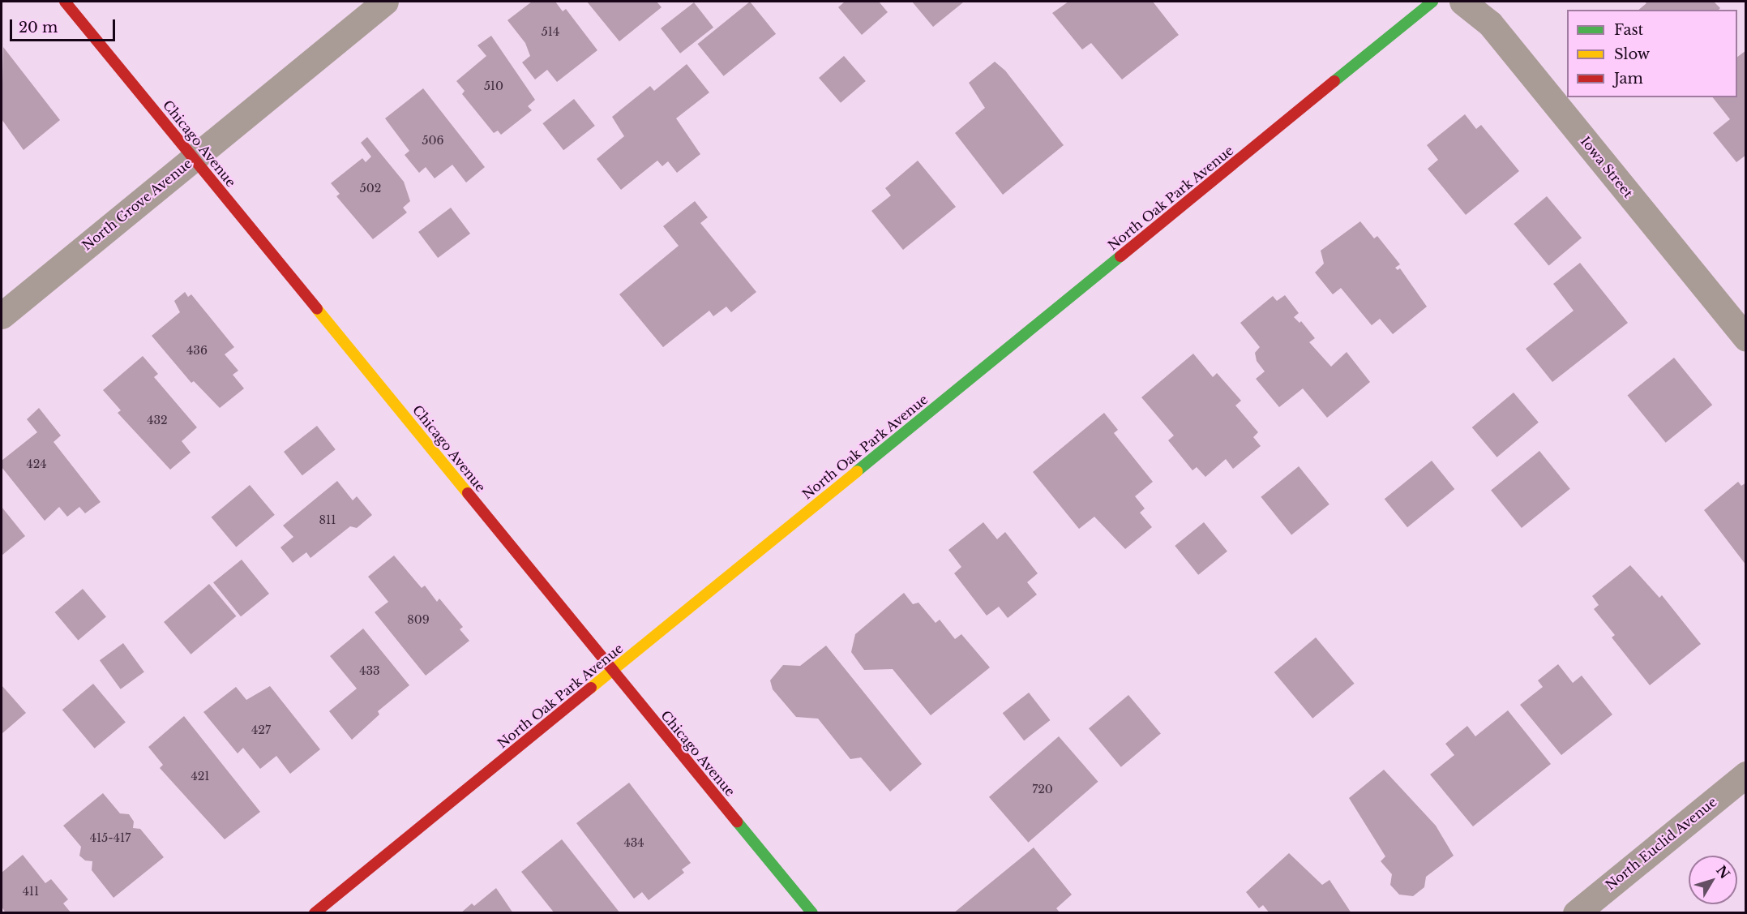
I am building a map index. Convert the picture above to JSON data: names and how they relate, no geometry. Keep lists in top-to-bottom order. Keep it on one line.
{"streets":{"street":["Chicago Avenue","Iowa Street","North Oak Park Avenue","North Grove Avenue","North Euclid Avenue"]},"crossings":[["Chicago Avenue","North Oak Park Avenue"],["Chicago Avenue","North Grove Avenue"]],"house_numbers":["514","510","506","502","436","432","424","811","809","433","427","421","720","415-417","434","411"],"legend":["Fast","Slow","Jam"],"scale_bar":"20 m","north":"top right"}
